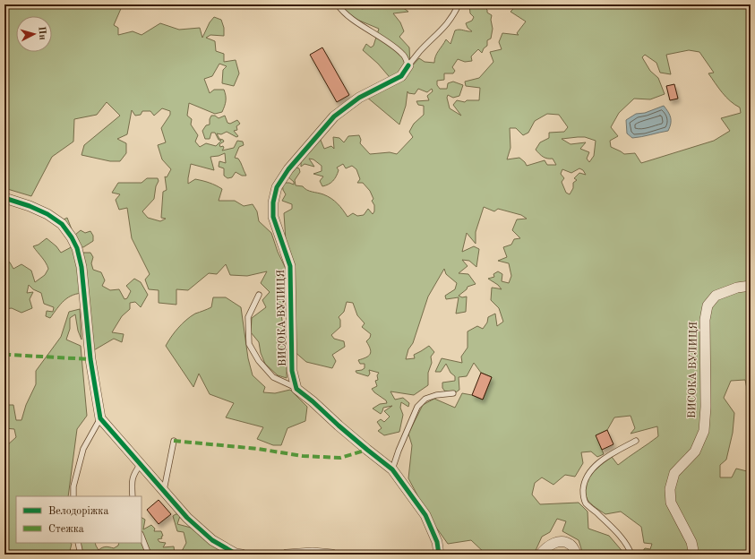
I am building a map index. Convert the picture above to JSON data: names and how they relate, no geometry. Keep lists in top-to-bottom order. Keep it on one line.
{"streets":{"street":["ВИСОКА ВУЛИЦЯ"]},"legend":["Велодоріжка","Стежка"],"north":"right"}
